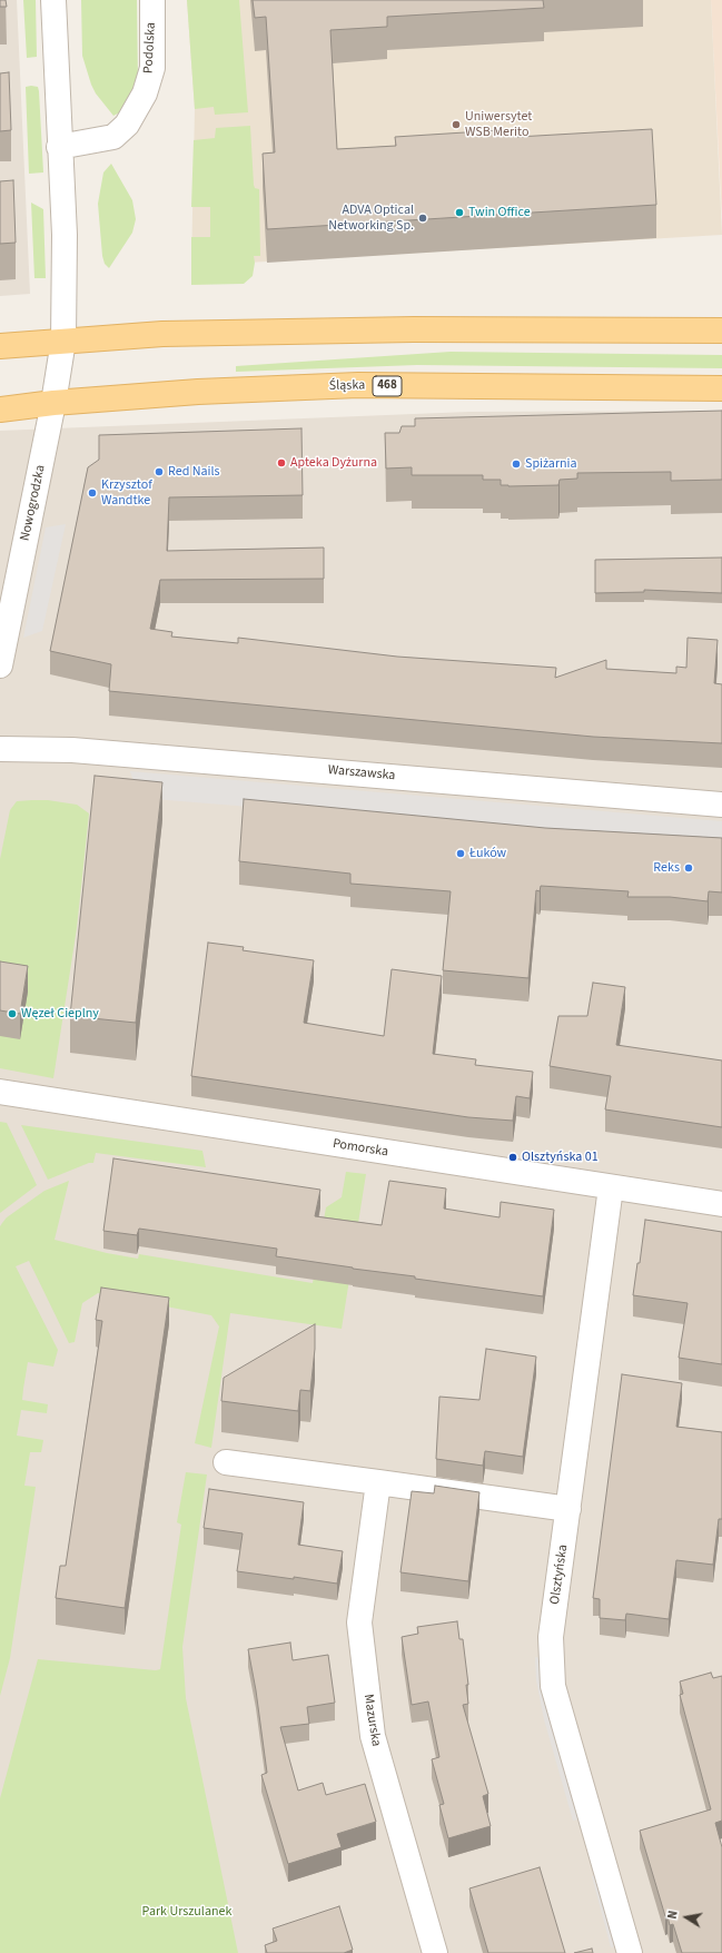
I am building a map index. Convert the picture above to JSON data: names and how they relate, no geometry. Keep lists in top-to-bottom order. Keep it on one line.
{"streets":{"main road":["Śląska","468"],"street":["Podolska","Nowogrodzka","Warszawska","Pomorska","Olsztyńska","Mazurska"]},"crossings":[["Śląska","Nowogrodzka"],["Pomorska","Olsztyńska"]],"parks":["Park Urszulanek"],"places":["Uniwersytet WSB Merito","Twin Office","ADVA Optical Networking Sp.","Apteka Dyżurna","Spiżarnia","Red Nails","Krzysztof Wandtke","Łuków","Reks","Węzeł Cieplny","Olsztyńska 01"],"north":"left"}
